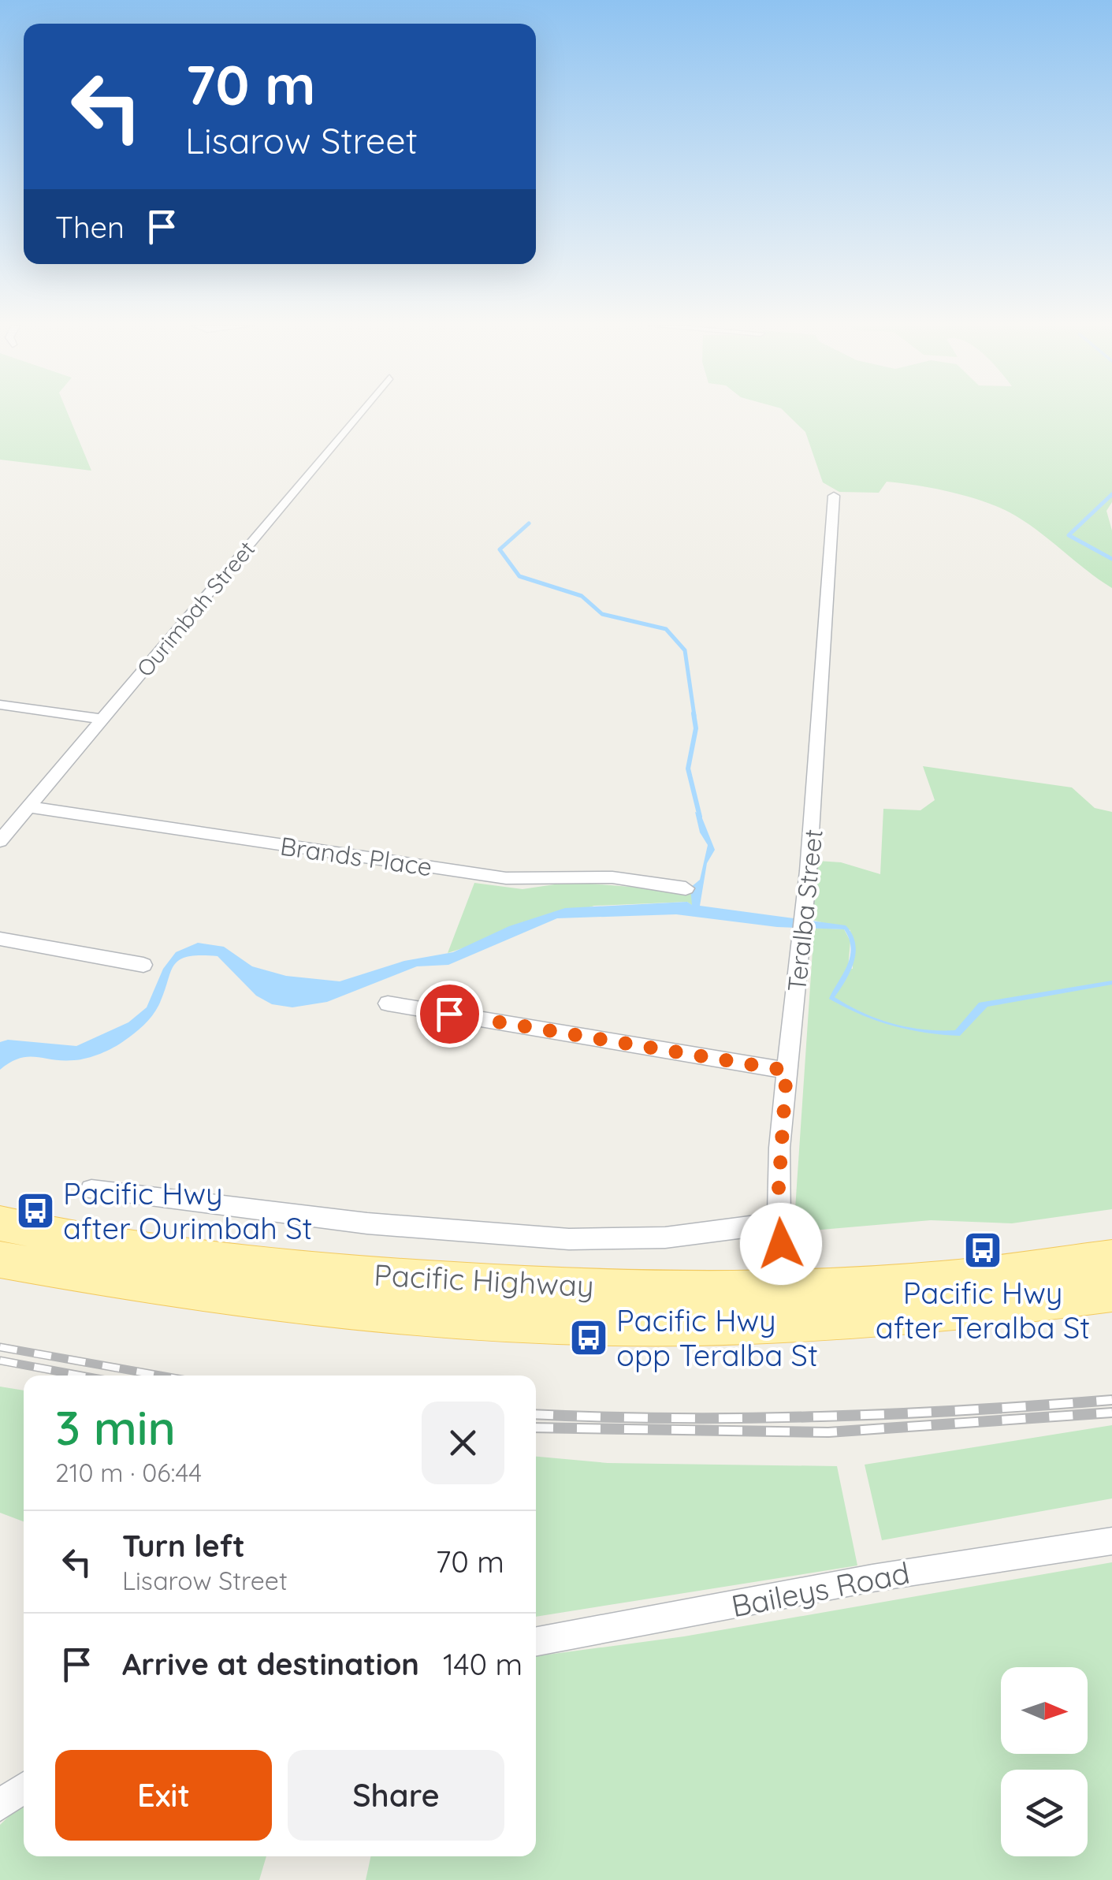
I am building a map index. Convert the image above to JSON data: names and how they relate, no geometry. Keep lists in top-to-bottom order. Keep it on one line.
{"streets":{"main road":["Pacific Highway"],"street":["Ourimbah Street","Brands Place","Teralba Street","Baileys Road"]},"crossings":[["Ourimbah Street","Brands Place"],["Teralba Street","Pacific Highway"]],"places":{"bus stop":["Pacific Hwy after Ourimbah St","Pacific Hwy after Teralba St","Pacific Hwy opp Teralba St"]},"north":"right","page":{"turn":["70 m","Lisarow Street"],"then":"Then","heading":["3 min","210 m · 06:44"],"list":[{"name":"Turn left","note":"Lisarow Street","value":"70 m"},{"name":"Arrive at destination","value":"140 m"}],"buttons":["Exit","Share"]}}
